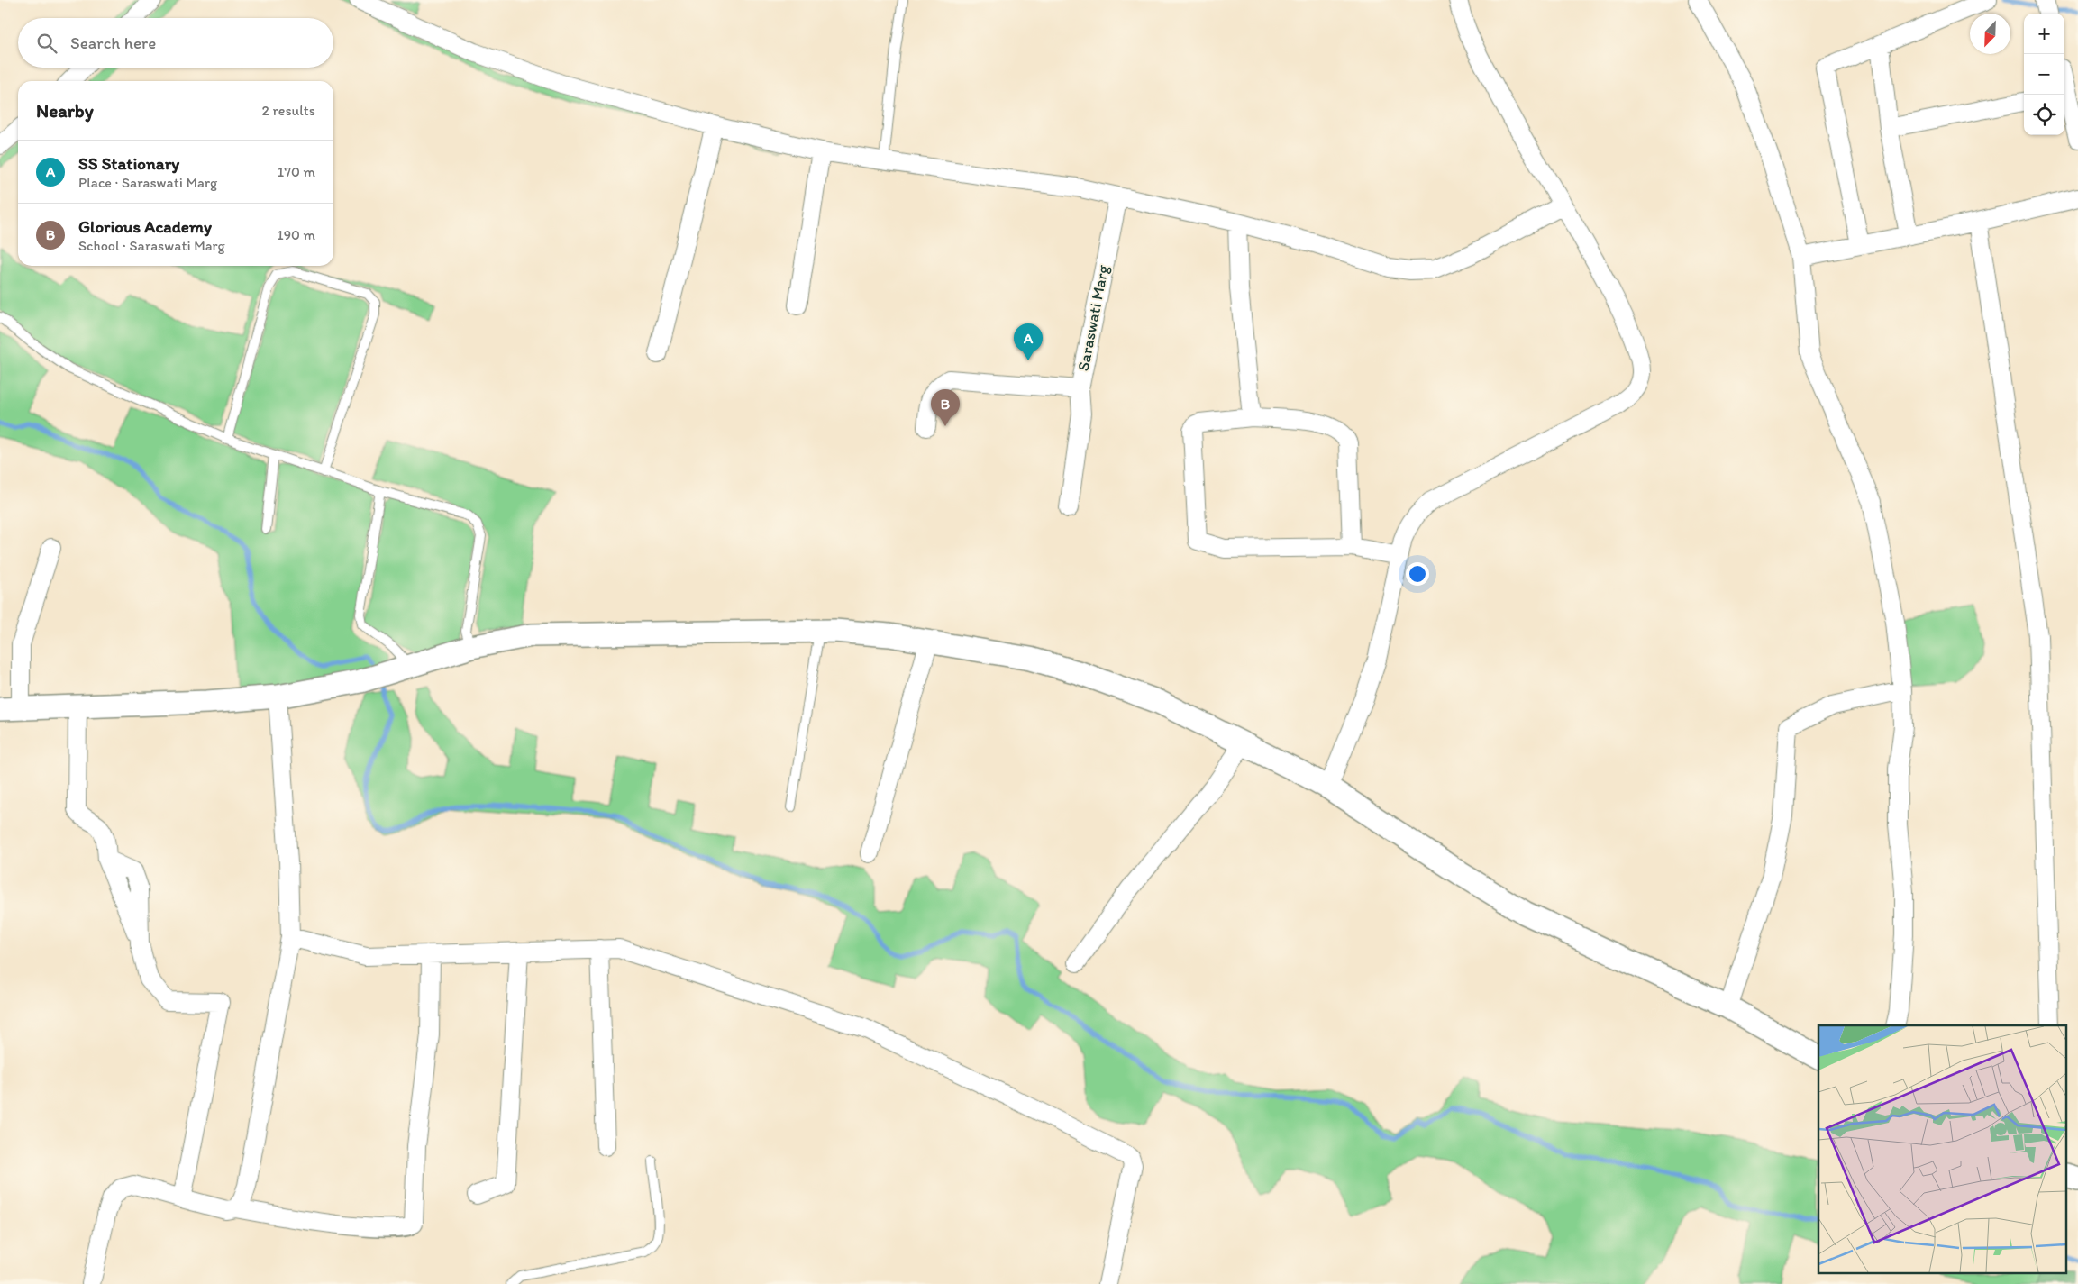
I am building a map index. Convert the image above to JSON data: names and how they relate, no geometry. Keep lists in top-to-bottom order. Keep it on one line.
{"streets":{"street":["Saraswati Marg"]},"north":"bottom left","page":{"map_buttons":["+","−"],"search":"Search here","heading":["Nearby","2 results"],"list":[{"mark":"A","name":"SS Stationary","note":"Place · Saraswati Marg","value":"170 m"},{"mark":"B","name":"Glorious Academy","note":"School · Saraswati Marg","value":"190 m"}],"pins":["A","B"]}}
